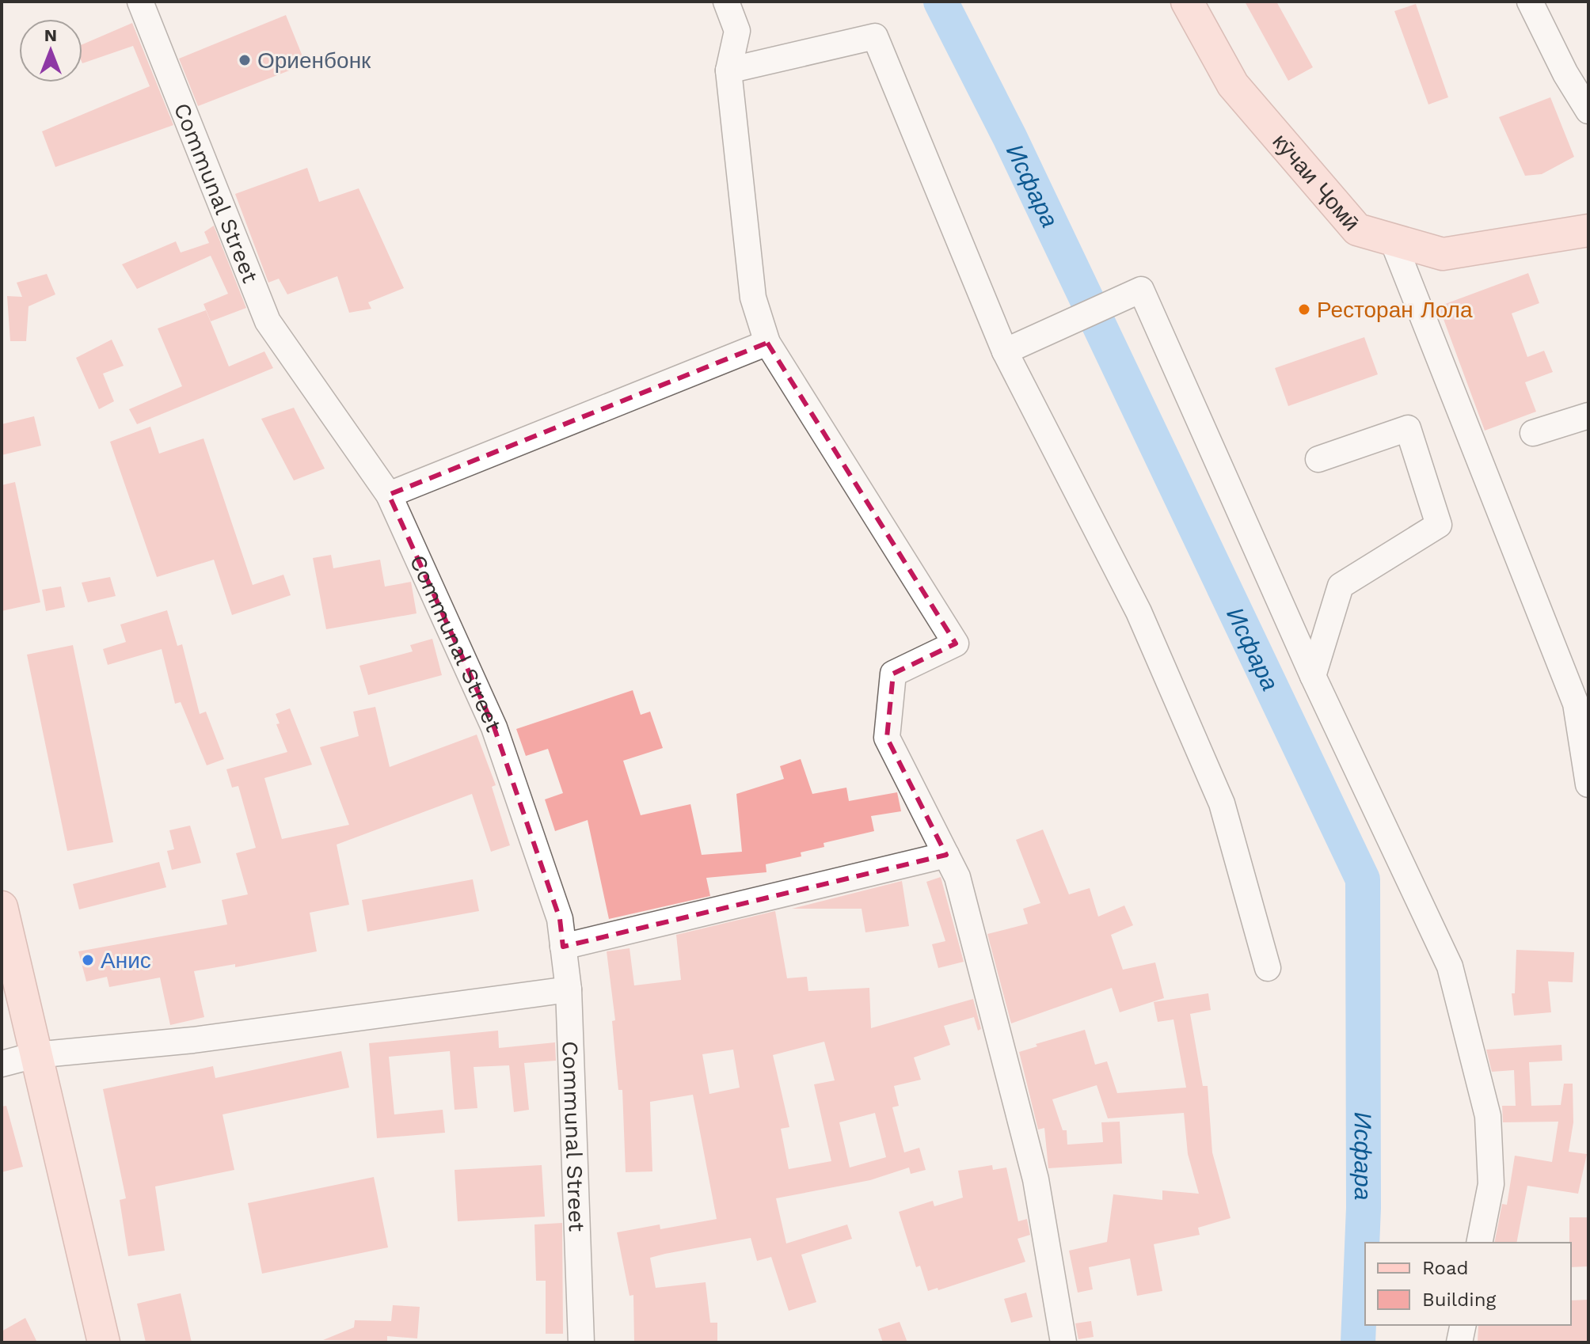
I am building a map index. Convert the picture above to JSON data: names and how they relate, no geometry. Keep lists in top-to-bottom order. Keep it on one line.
{"streets":{"main road":["кӯчаи Ҷомӣ"],"street":["Communal Street"]},"water":["Исфара"],"places":["Ориенбонк","Ресторан Лола","Анис"],"legend":["Road","Building"],"north":"top"}
